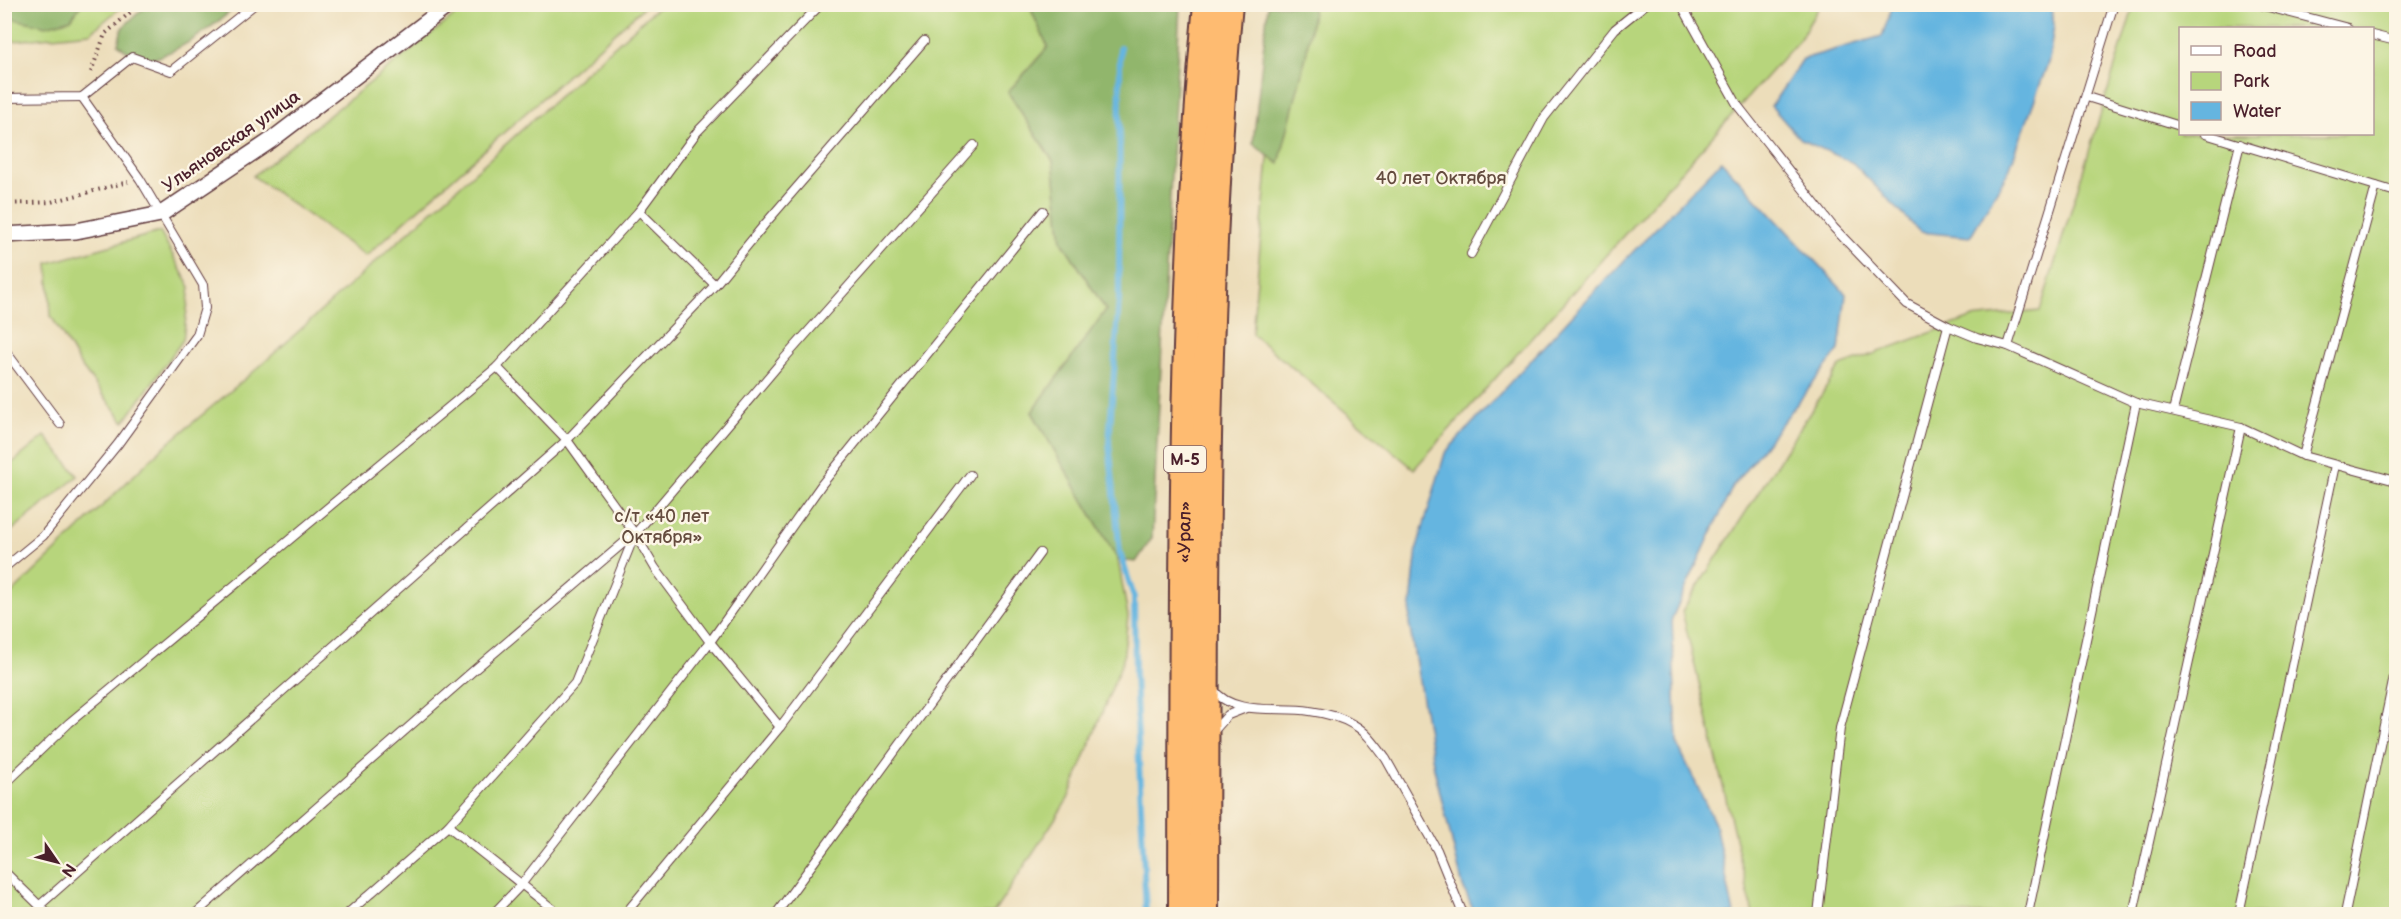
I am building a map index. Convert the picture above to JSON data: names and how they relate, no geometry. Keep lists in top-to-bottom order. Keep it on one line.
{"streets":{"highway":["М-5","«Урал»"],"street":["Ульяновская улица"]},"parks":["40 лет Октября","с/т «40 лет Октября»"],"legend":["Road","Park","Water"],"north":"bottom right"}
